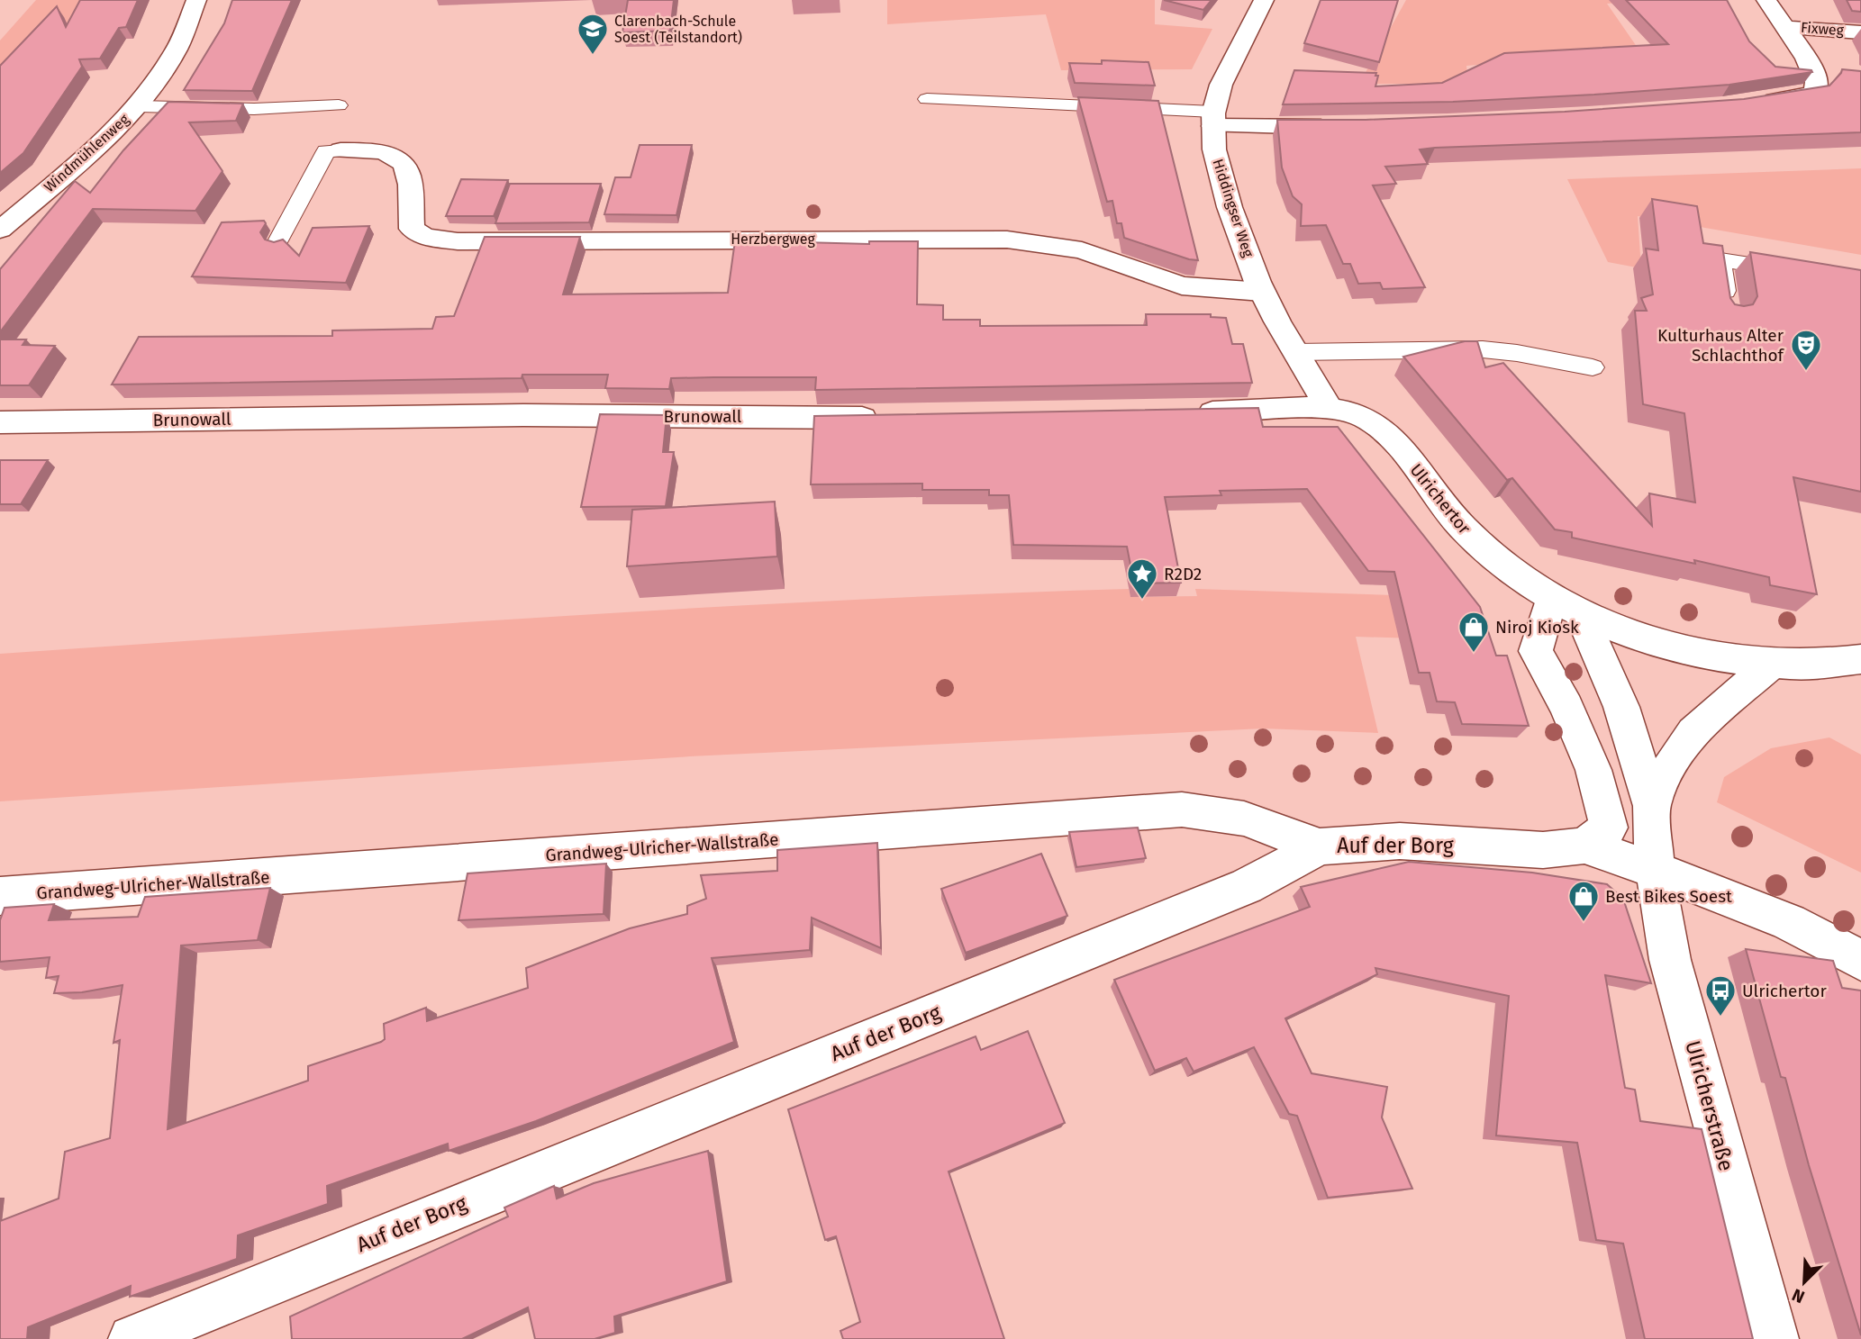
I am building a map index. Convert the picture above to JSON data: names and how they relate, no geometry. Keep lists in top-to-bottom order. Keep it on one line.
{"streets":{"street":["Fixweg","Windmühlenweg","Hiddingser Weg","Herzbergweg","Brunowall","Ulrichertor","Auf der Borg","Grandweg-Ulricher-Wallstraße","Ulricherstraße"]},"crossings":[["Hiddingser Weg","Herzbergweg"],["Hiddingser Weg","Ulrichertor"],["Auf der Borg","Grandweg-Ulricher-Wallstraße"],["Auf der Borg","Ulricherstraße"]],"places":{"school or university":["Clarenbach-Schule Soest (Teilstandort)"],"theatre":["Kulturhaus Alter Schlachthof"],"place":["R2D2"],"shop":["Niroj Kiosk","Best Bikes Soest"],"bus stop":["Ulrichertor"]},"north":"bottom left"}
